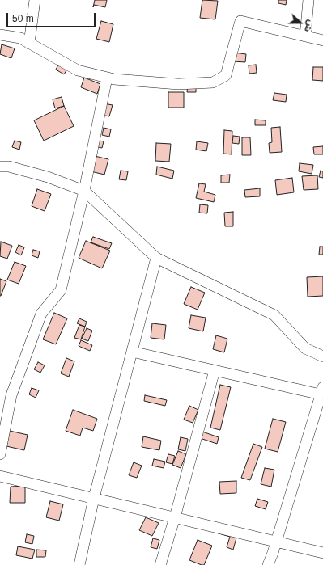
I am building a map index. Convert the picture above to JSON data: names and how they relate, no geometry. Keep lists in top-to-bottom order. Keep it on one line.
{"scale_bar":"50 m","north":"right"}
